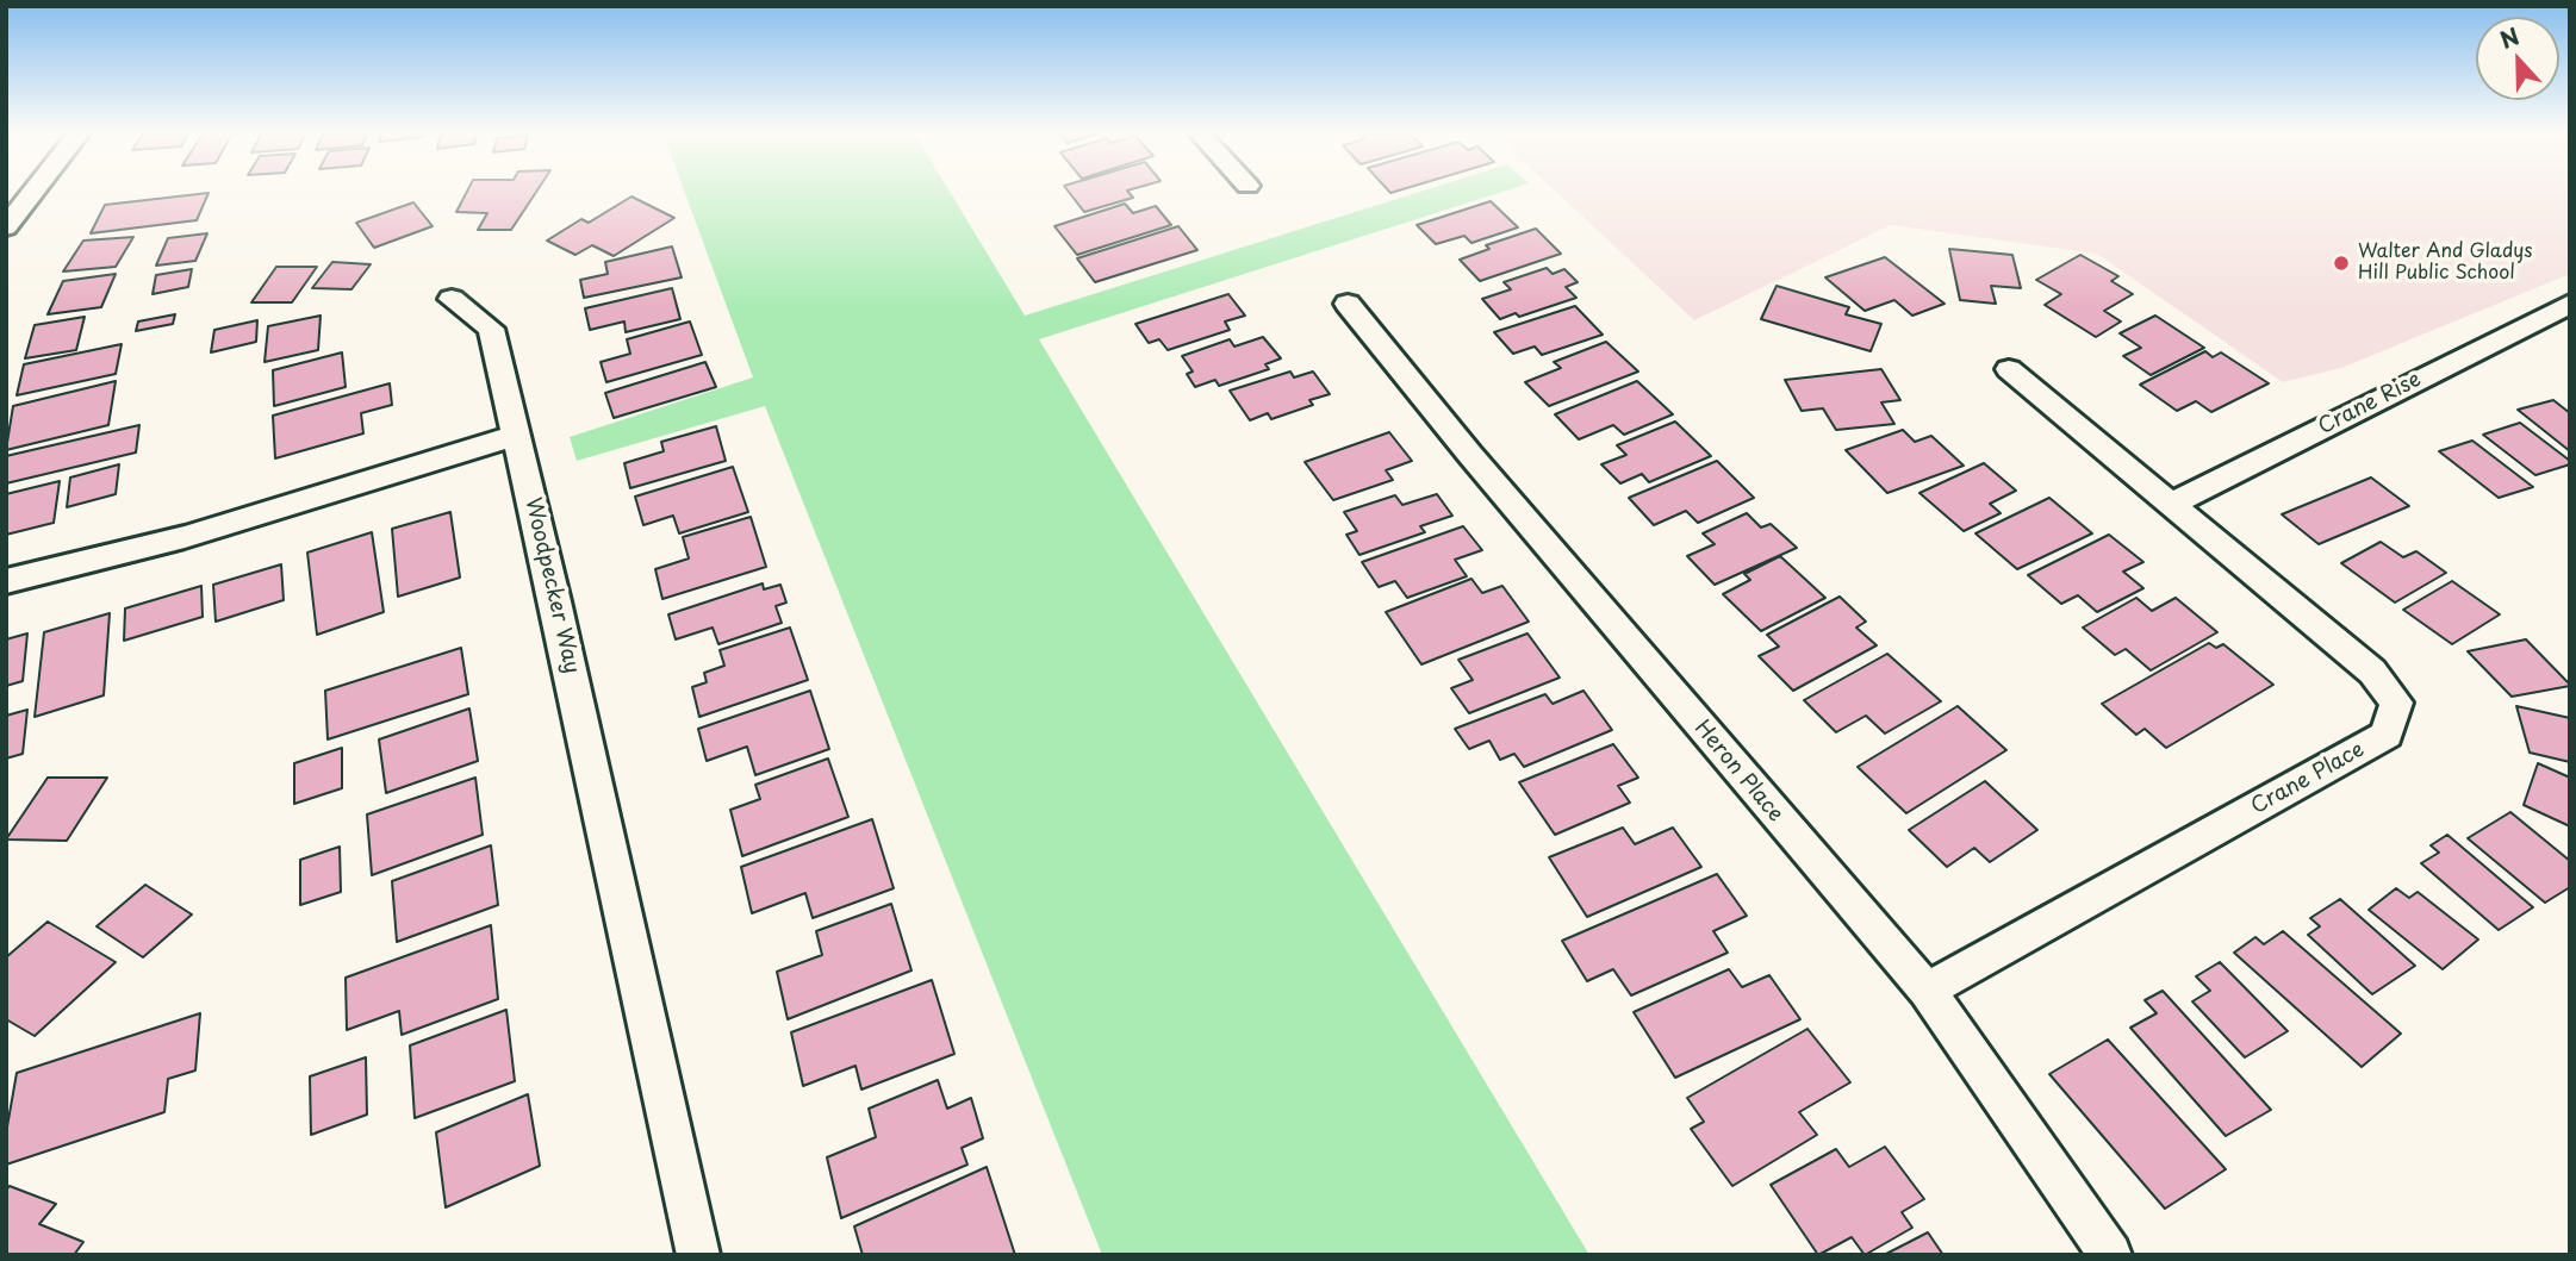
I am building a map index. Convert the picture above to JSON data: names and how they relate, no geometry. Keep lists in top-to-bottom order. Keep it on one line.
{"streets":{"street":["Crane Rise","Woodpecker Way","Heron Place","Crane Place"]},"crossings":[["Crane Rise","Crane Place"],["Heron Place","Crane Place"]],"places":["Walter And Gladys Hill Public School"],"north":"top"}
